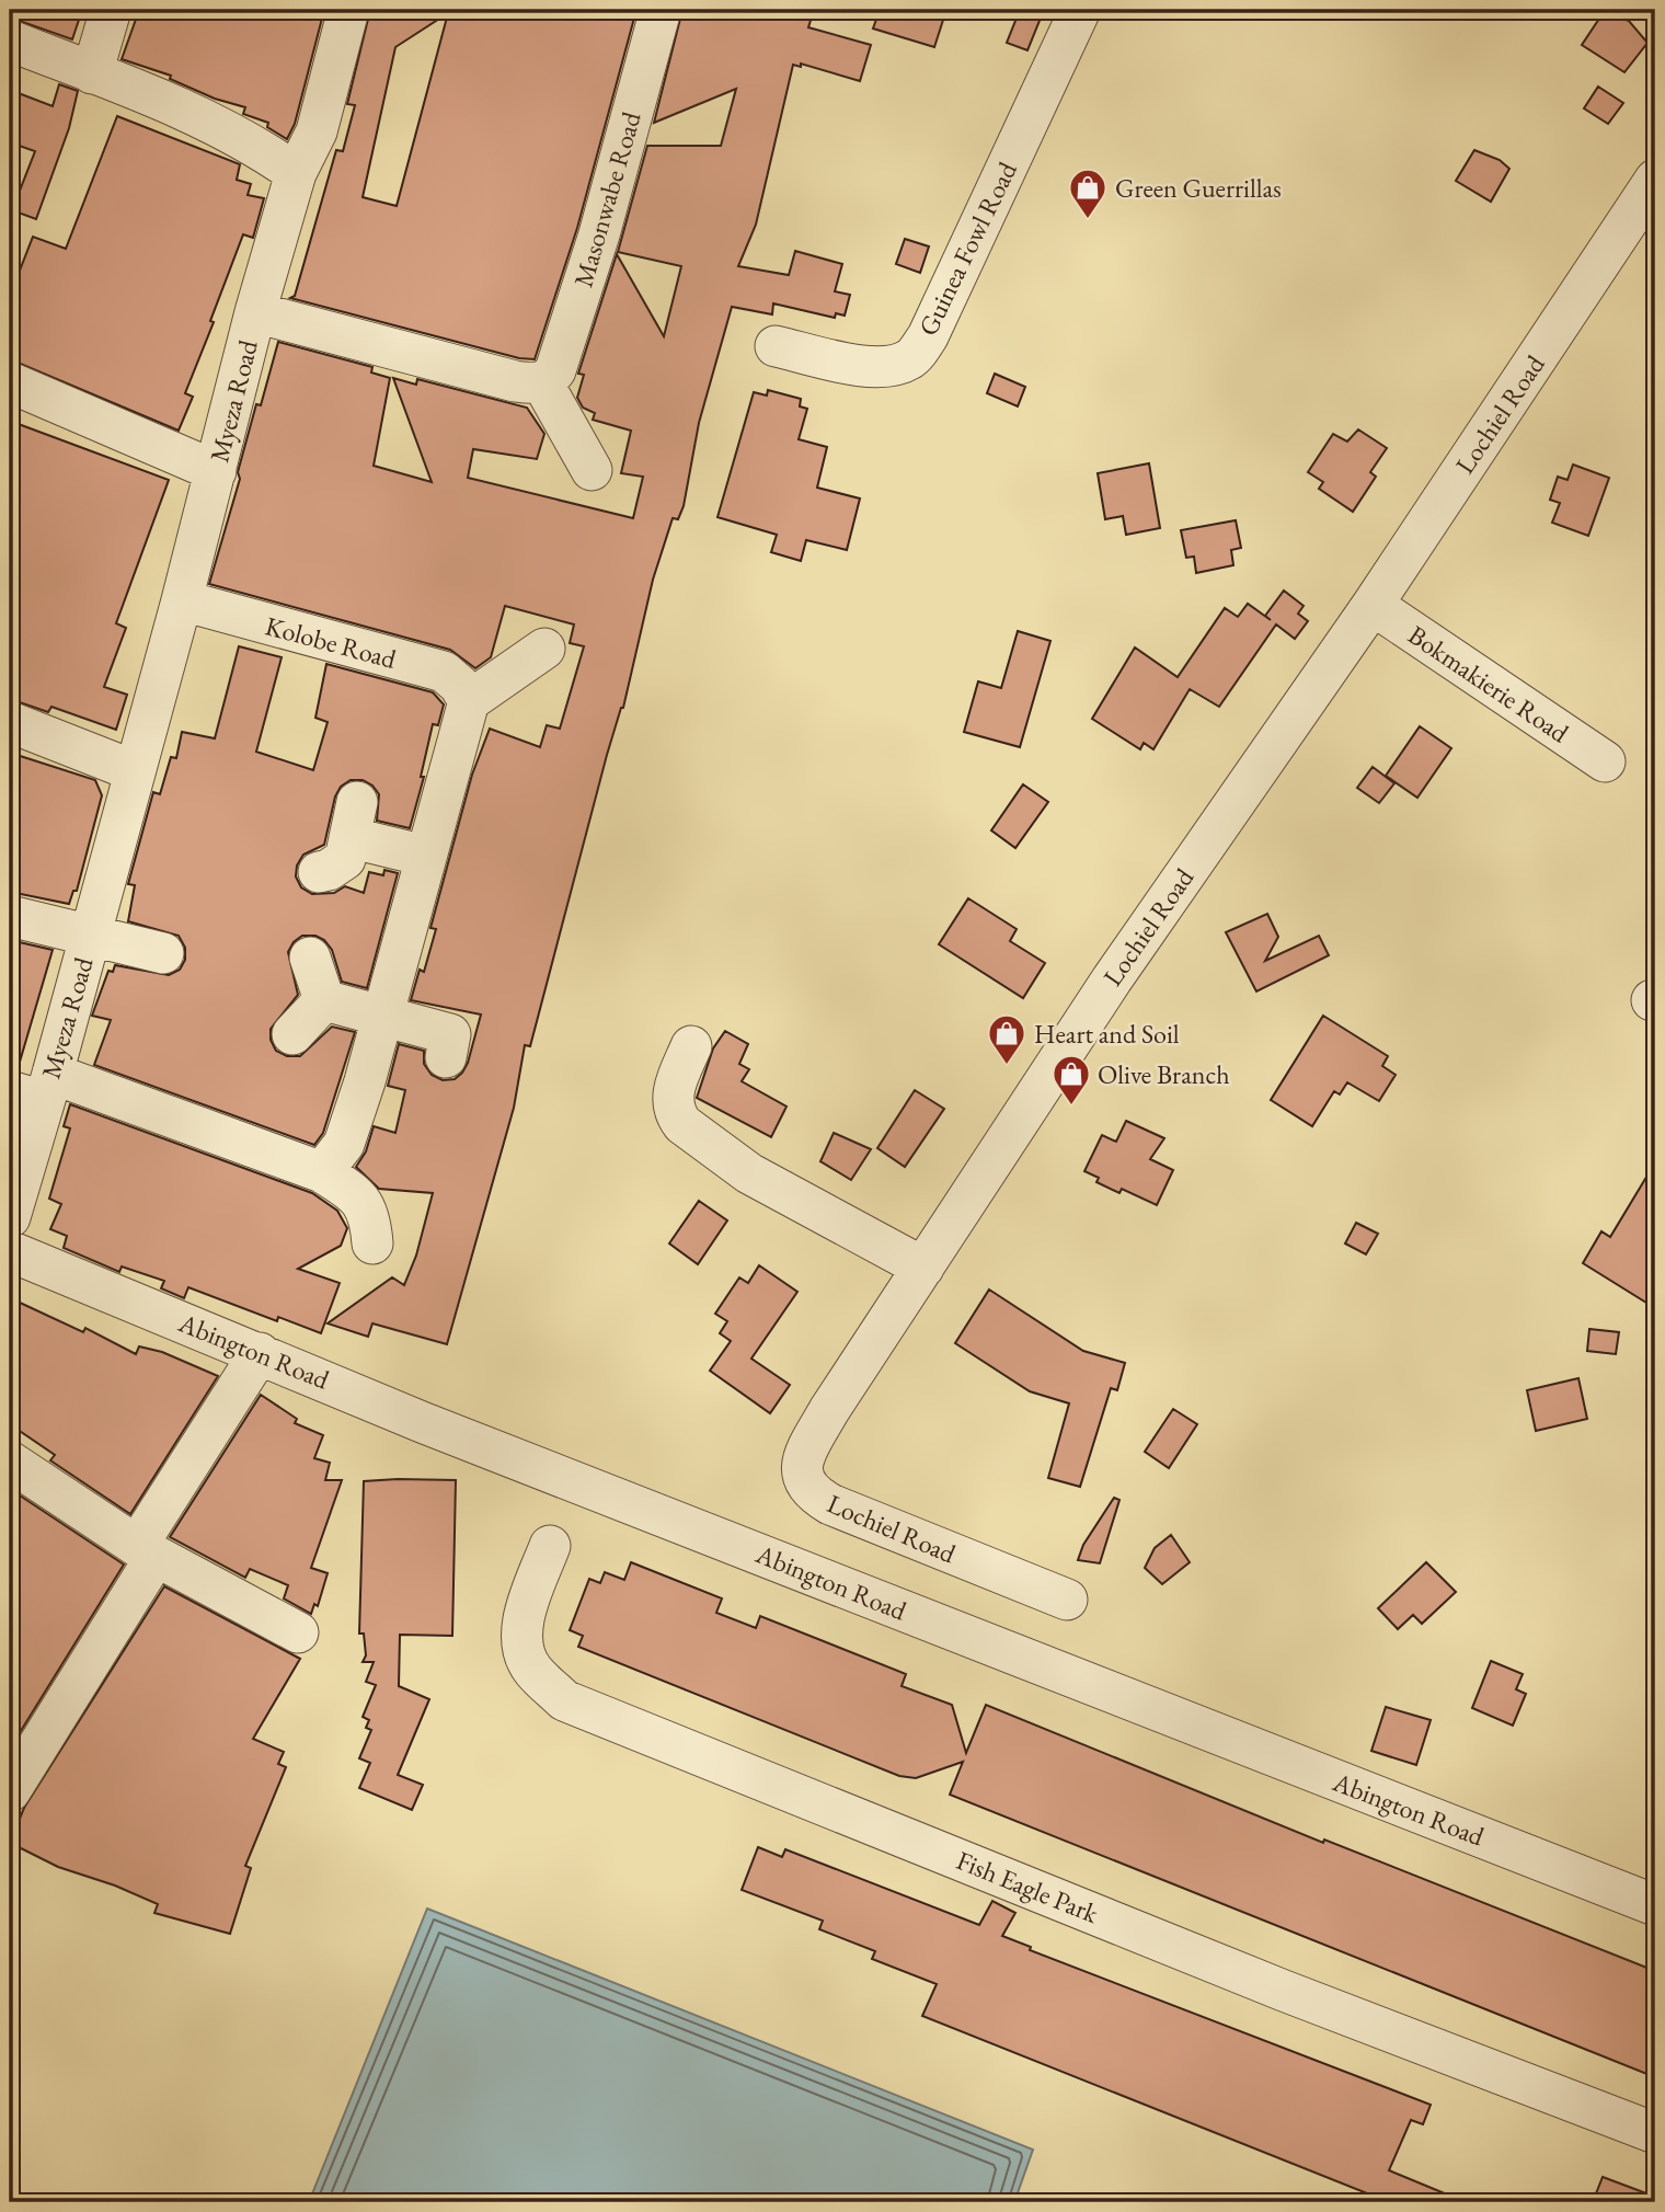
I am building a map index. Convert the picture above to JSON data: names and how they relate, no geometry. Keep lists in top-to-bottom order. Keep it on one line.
{"streets":{"street":["Masonwabe Road","Guinea Fowl Road","Myeza Road","Lochiel Road","Kolobe Road","Bokmakierie Road","Abington Road","Fish Eagle Park"]},"crossings":[["Myeza Road","Kolobe Road"],["Lochiel Road","Bokmakierie Road"]],"places":{"shop":["Green Guerrillas","Heart and Soil","Olive Branch"]}}
